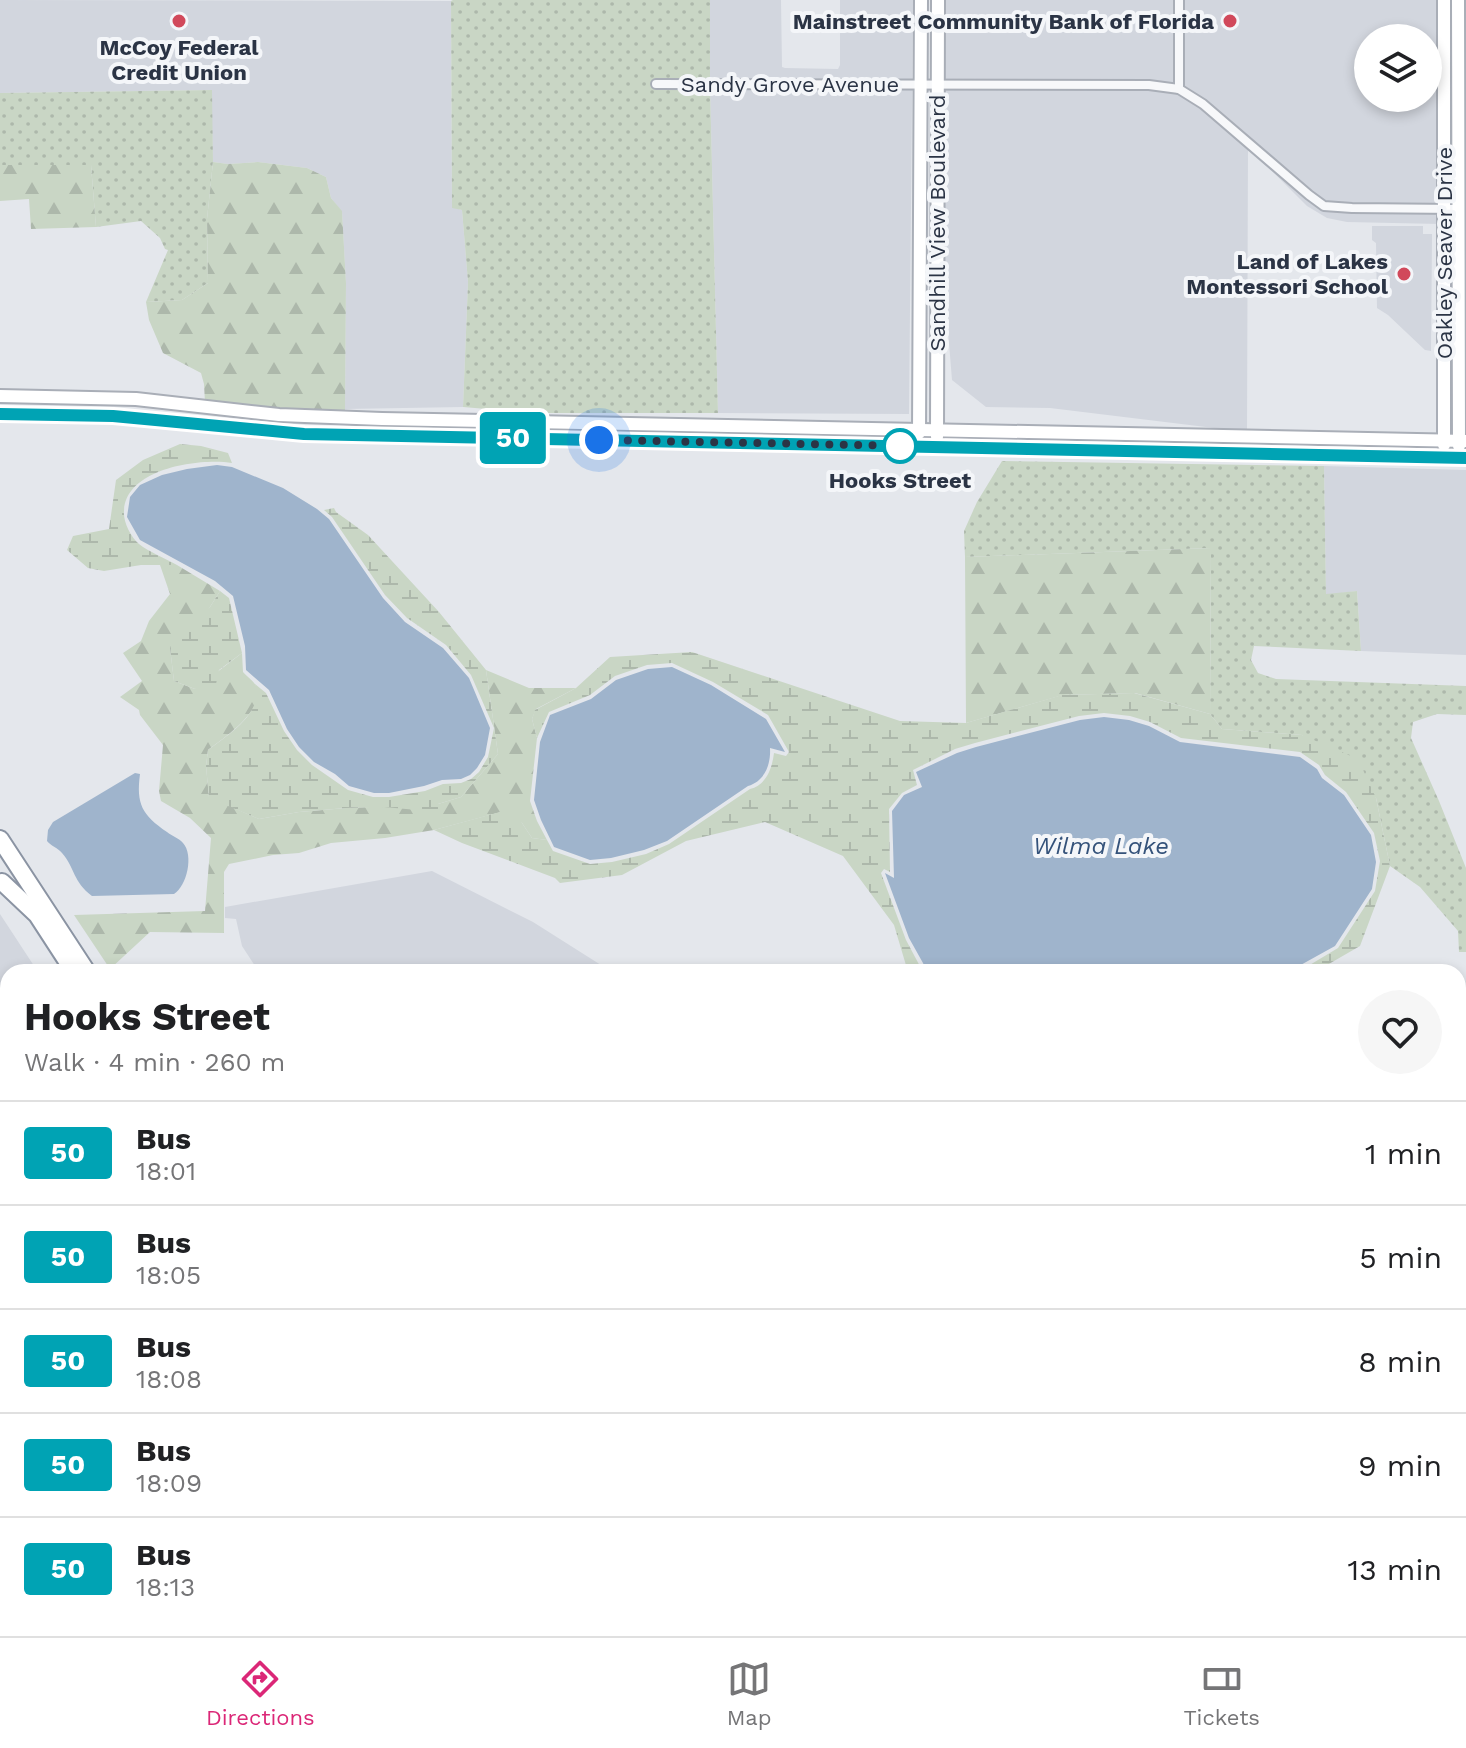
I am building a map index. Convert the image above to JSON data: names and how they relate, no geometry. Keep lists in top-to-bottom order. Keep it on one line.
{"streets":{"street":["Sandy Grove Avenue","Sandhill View Boulevard","Oakley Seaver Drive"]},"crossings":[["Sandy Grove Avenue","Sandhill View Boulevard"],["Sandy Grove Avenue","Oakley Seaver Drive"]],"water":["Wilma Lake"],"places":["McCoy Federal Credit Union","Mainstreet Community Bank of Florida","Land of Lakes Montessori School","Hooks Street"],"lines":["bus line 50"],"page":{"on_map":"50","heading":["Hooks Street","Walk · 4 min · 260 m"],"list":[{"mark":"50","name":"Bus","note":"18:01","value":"1 min"},{"mark":"50","name":"Bus","note":"18:05","value":"5 min"},{"mark":"50","name":"Bus","note":"18:08","value":"8 min"},{"mark":"50","name":"Bus","note":"18:09","value":"9 min"},{"mark":"50","name":"Bus","note":"18:13","value":"13 min"}],"tabs":["Directions","Map","Tickets"]}}
